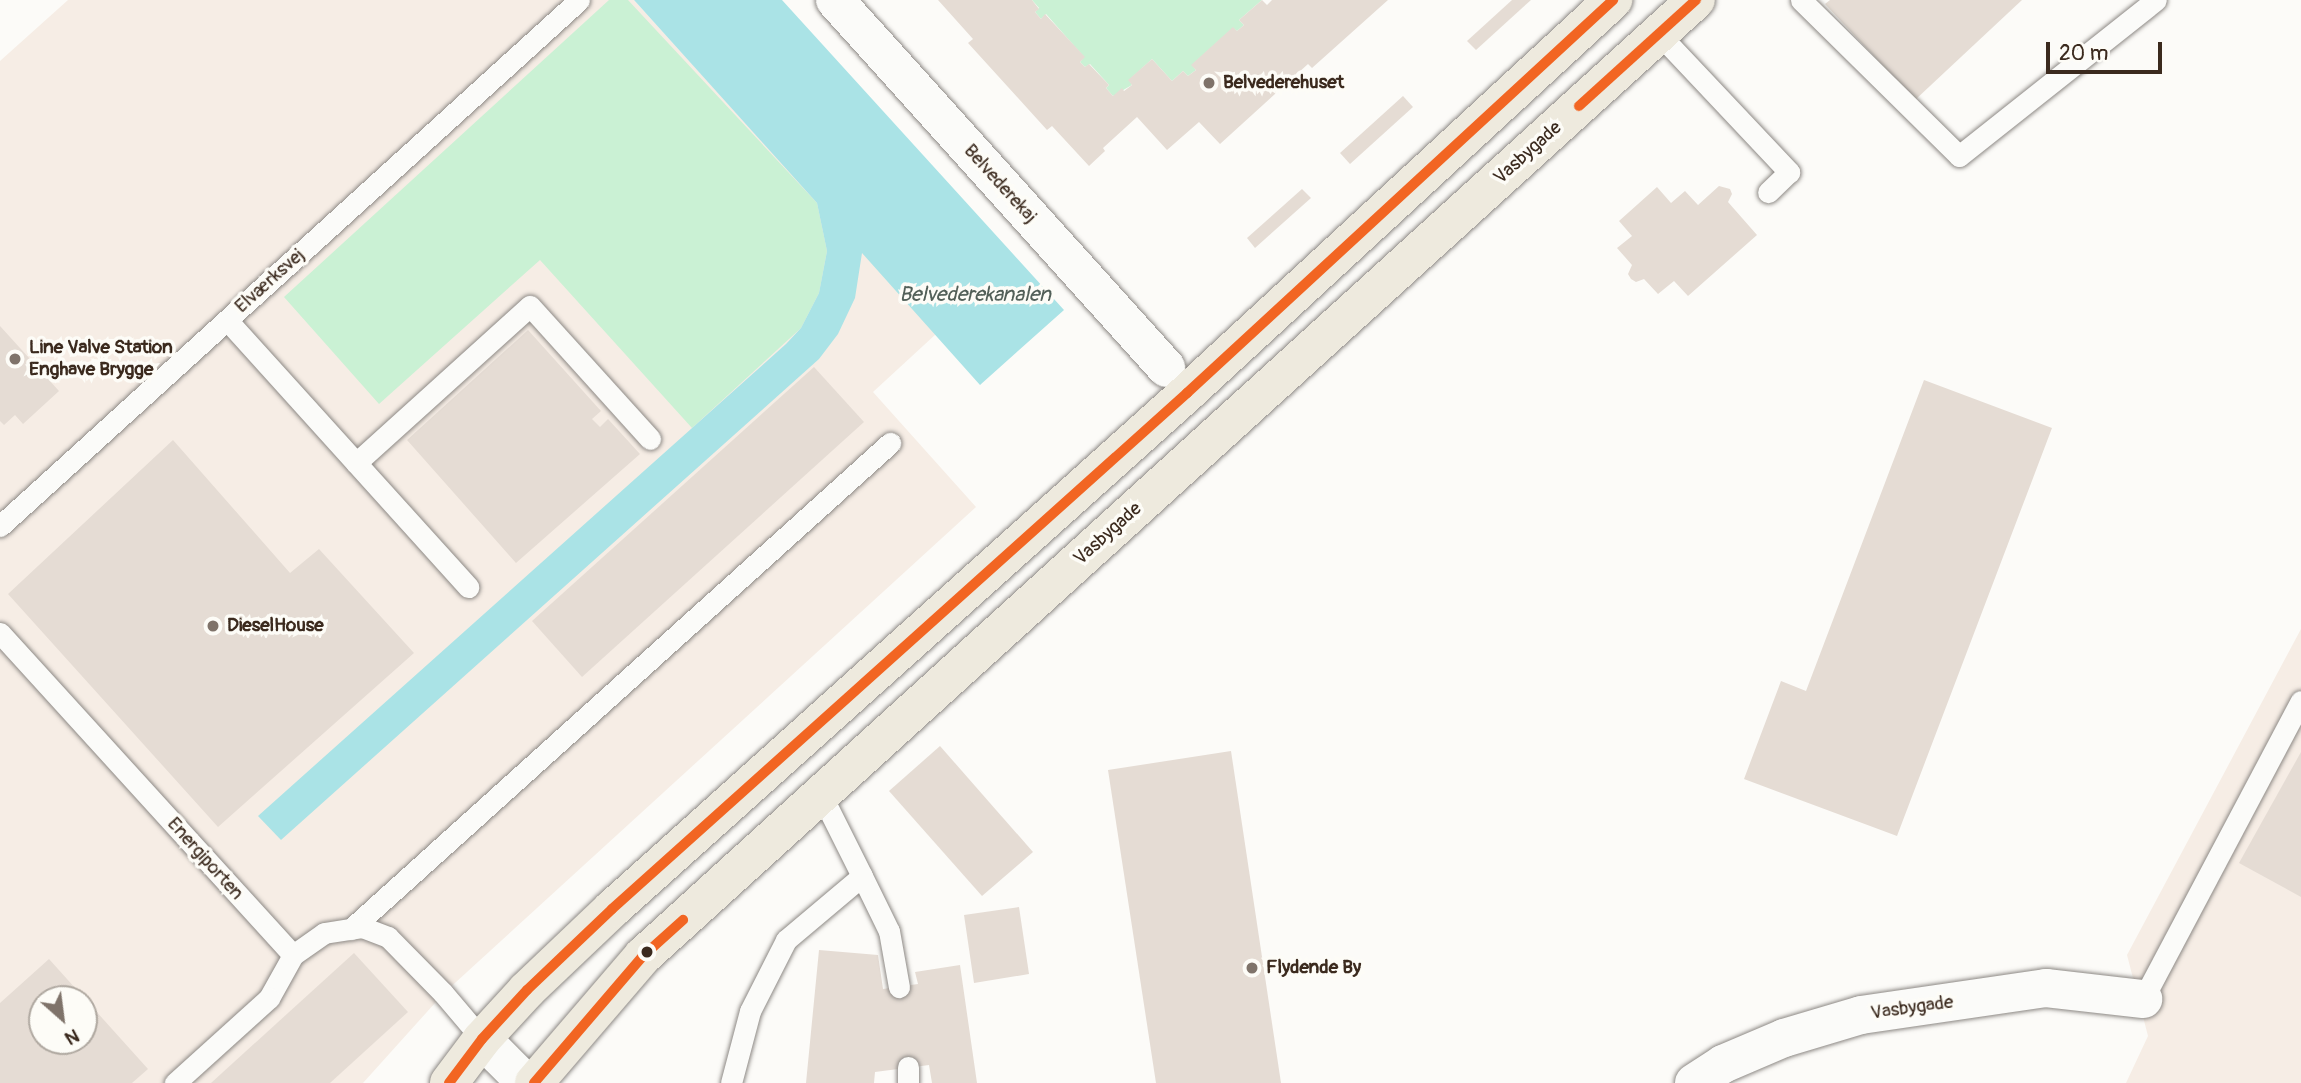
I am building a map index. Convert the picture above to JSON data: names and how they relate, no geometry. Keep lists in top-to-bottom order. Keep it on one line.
{"streets":{"main road":["Vasbygade"],"street":["Belvederekaj"],"lane":["Elværksvej","Energiporten"]},"water":["Belvederekanalen"],"places":["Belvederehuset","Line Valve Station Enghave Brygge","DieselHouse","Flydende By"],"scale_bar":"20 m","north":"bottom right"}
